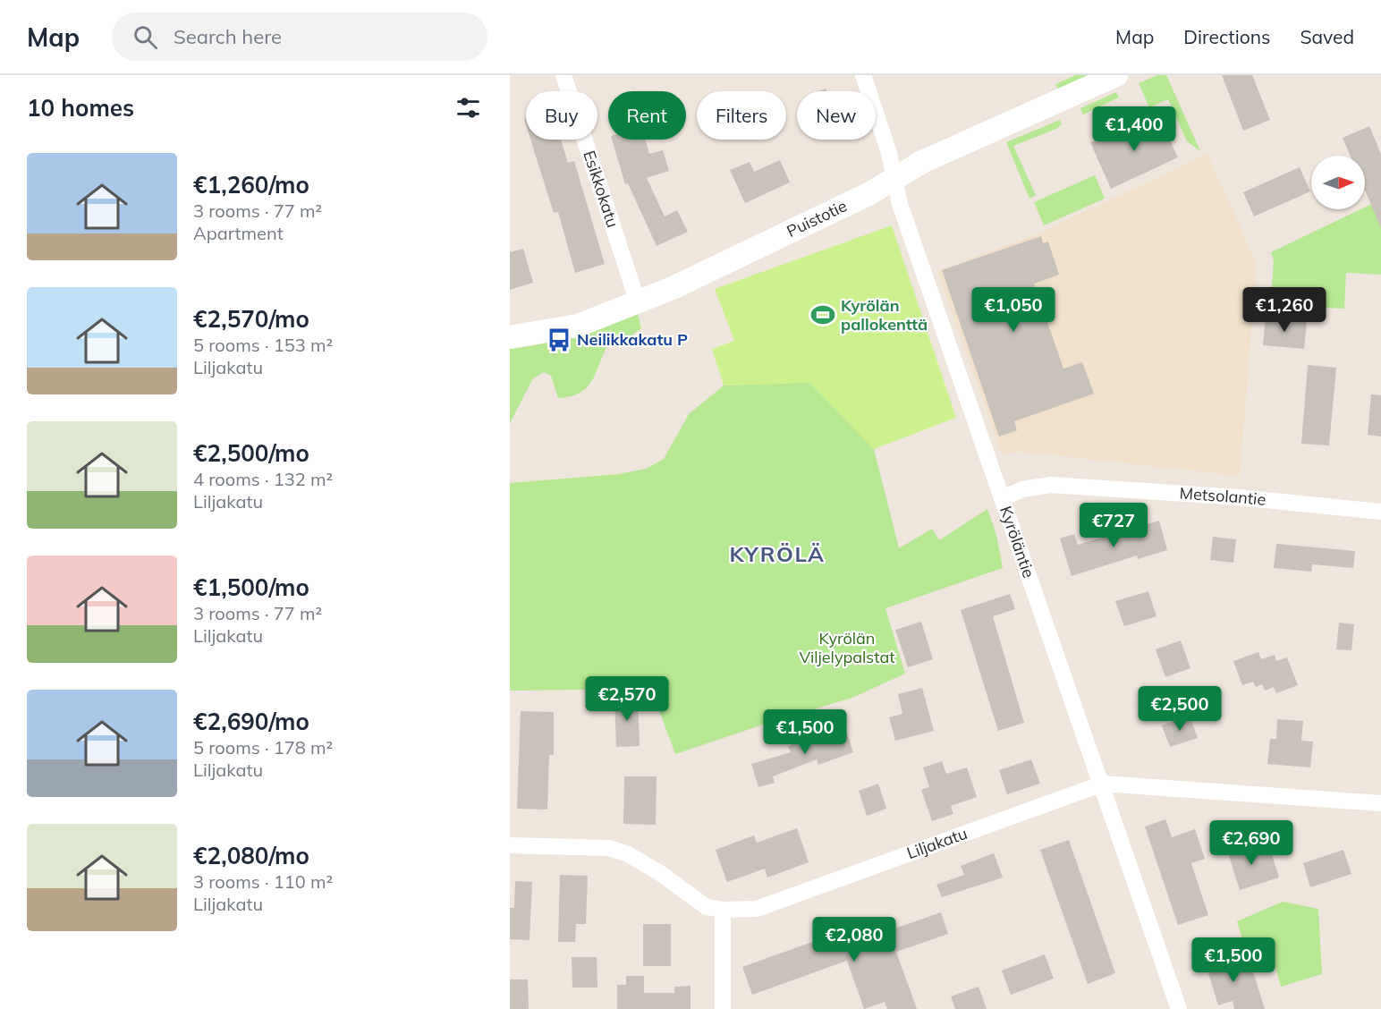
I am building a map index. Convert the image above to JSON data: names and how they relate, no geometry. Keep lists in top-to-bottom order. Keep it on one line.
{"streets":{"street":["Esikkokatu","Puistotie","Metsolantie","Kyröläntie","Liljakatu"]},"crossings":[["Esikkokatu","Puistotie"],["Puistotie","Kyröläntie"],["Metsolantie","Kyröläntie"],["Kyröläntie","Liljakatu"]],"districts":["KYRÖLÄ"],"parks":["Kyrölän Viljelypalstat"],"places":{"sports":["Kyrölän pallokenttä"],"bus stop":["Neilikkakatu P"]},"north":"right","page":{"header":"Map","search":"Search here","nav":["Map","Directions","Saved"],"heading":"10 homes","chip":["Buy","Rent","Filters","New"],"price":["€1,400","€1,050","€1,260","€727","€2,570","€2,500","€1,500","€2,690","€2,080","€1,500"],"list":[{"name":"€1,260/mo","note":"3 rooms · 77 m² · Apartment"},{"name":"€2,570/mo","note":"5 rooms · 153 m² · Liljakatu"},{"name":"€2,500/mo","note":"4 rooms · 132 m² · Liljakatu"},{"name":"€1,500/mo","note":"3 rooms · 77 m² · Liljakatu"},{"name":"€2,690/mo","note":"5 rooms · 178 m² · Liljakatu"},{"name":"€2,080/mo","note":"3 rooms · 110 m² · Liljakatu"}]}}
